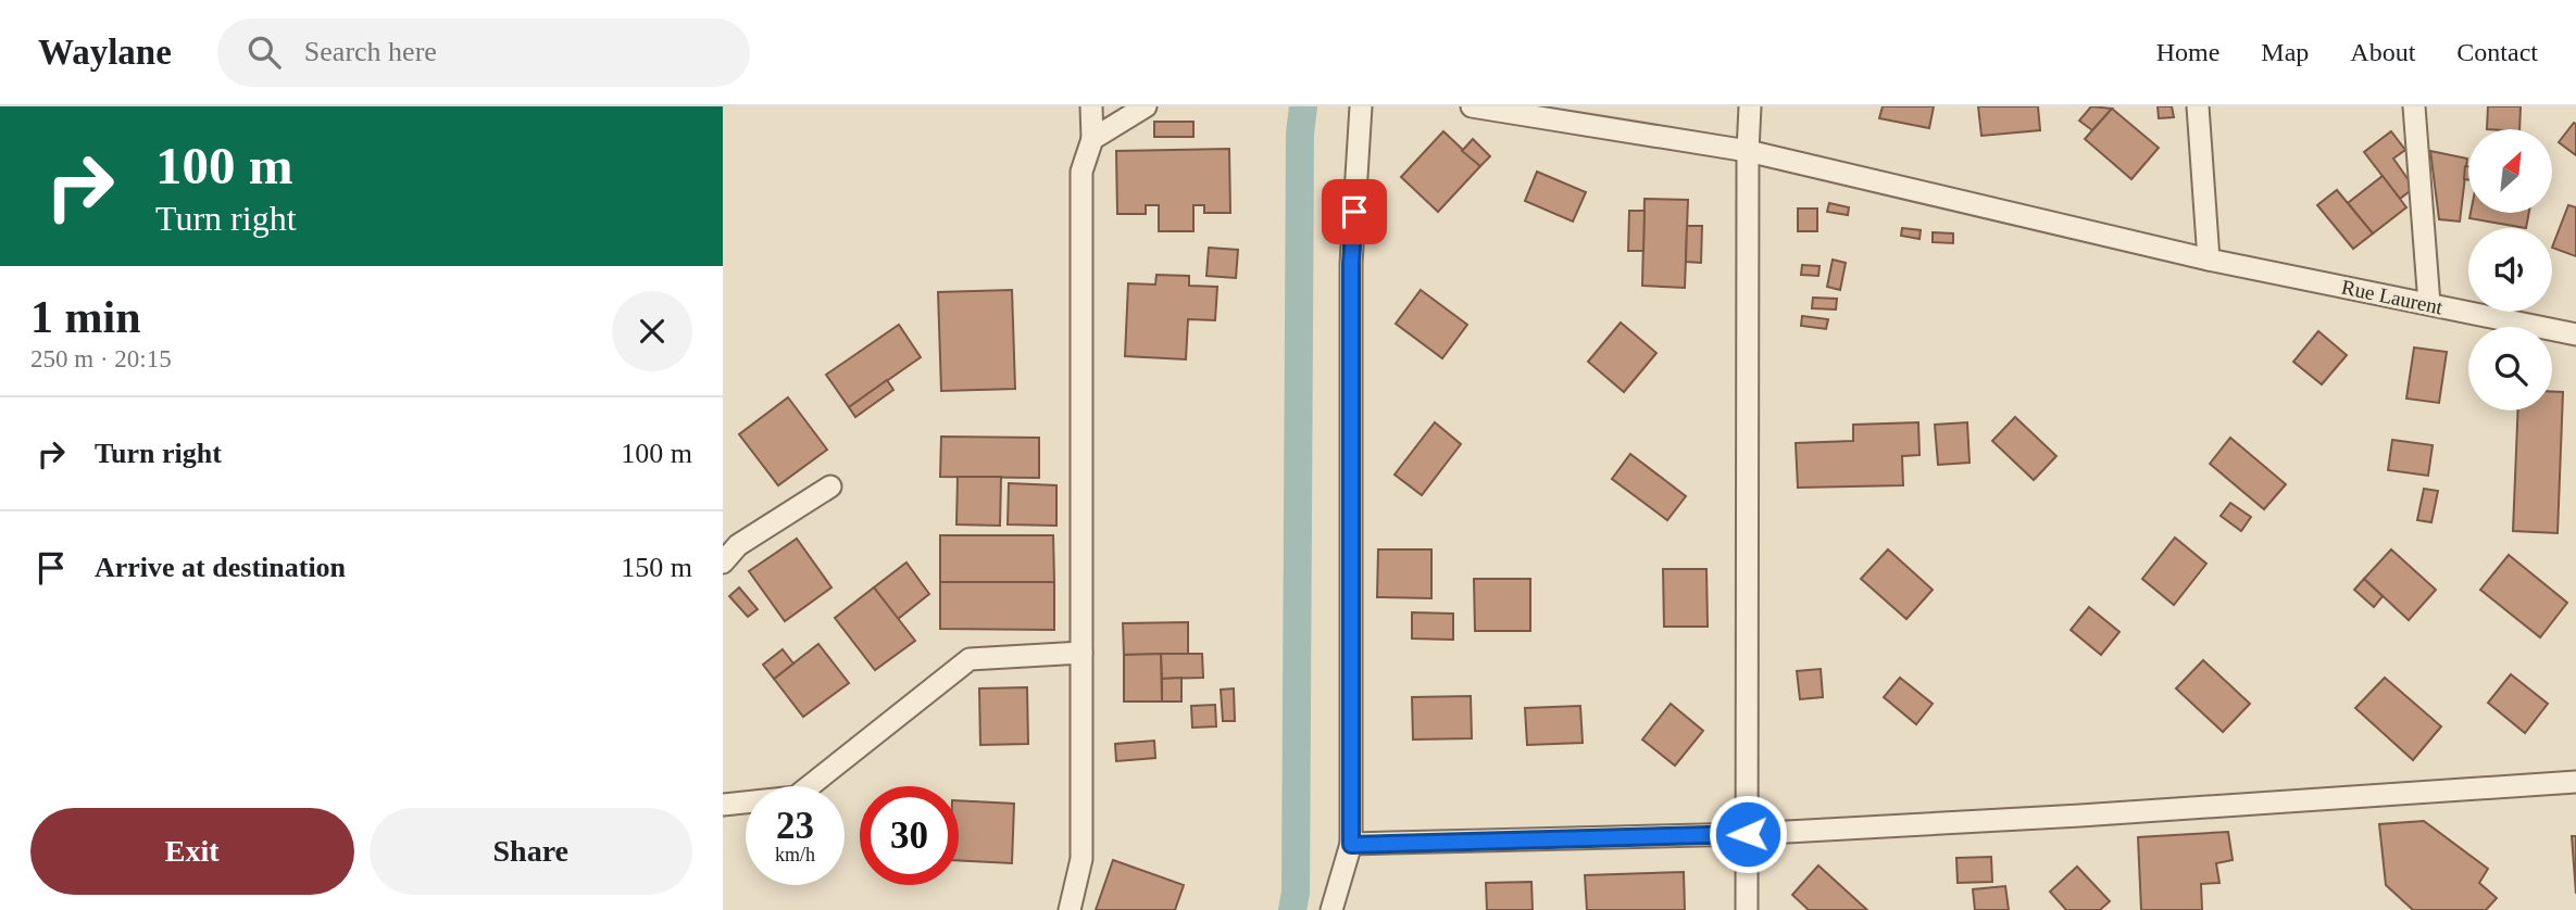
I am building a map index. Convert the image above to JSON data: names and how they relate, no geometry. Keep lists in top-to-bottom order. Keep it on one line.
{"streets":{"street":["Rue Laurent"]},"north":"top right","page":{"header":"Waylane","search":"Search here","nav":["Home","Map","About","Contact"],"turn":["100 m","Turn right"],"heading":["1 min","250 m · 20:15"],"list":[{"name":"Turn right","value":"100 m"},{"name":"Arrive at destination","value":"150 m"}],"speed":"23 km/h","limit":"30","buttons":["Exit","Share"]}}
